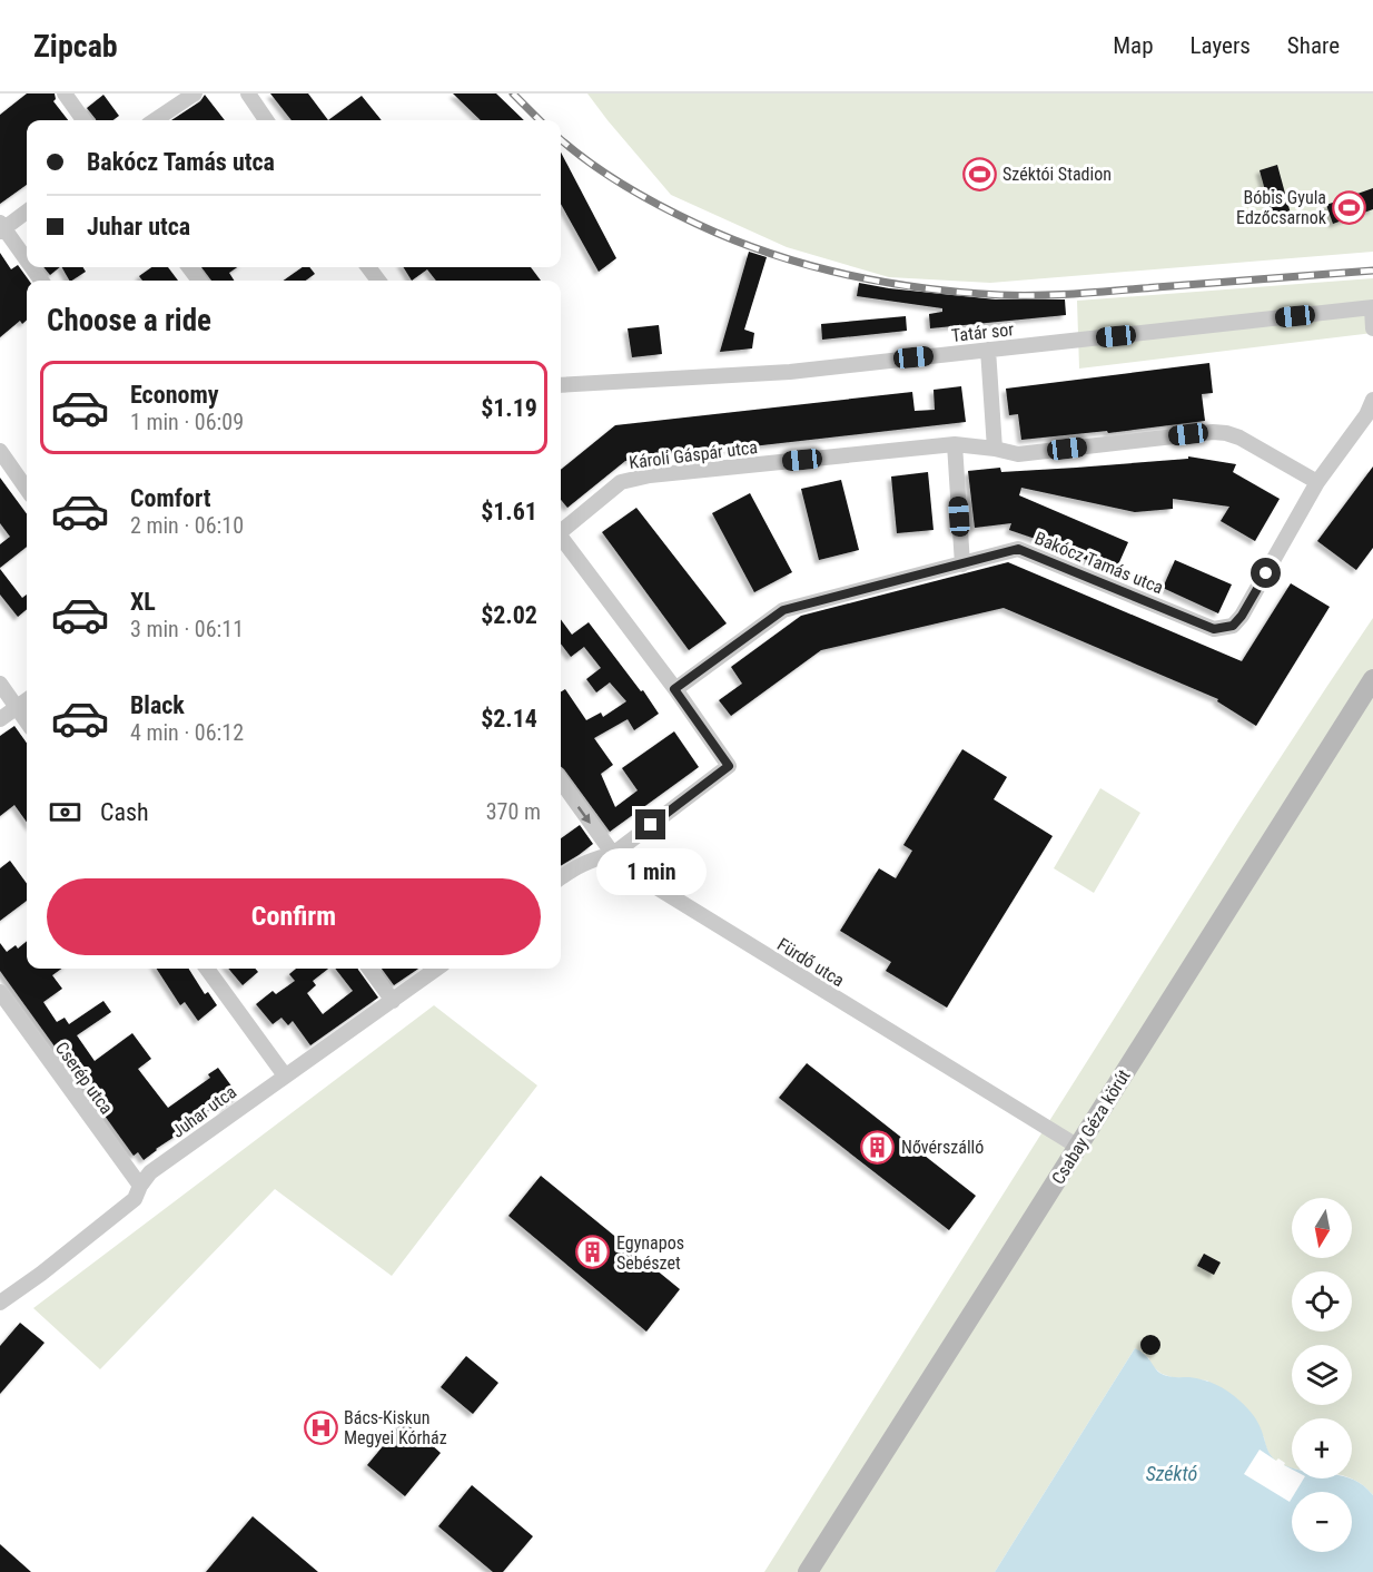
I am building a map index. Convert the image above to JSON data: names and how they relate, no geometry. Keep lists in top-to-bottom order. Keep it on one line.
{"streets":{"street":["Tatár sor","Károli Gáspár utca","Bakócz Tamás utca","Fürdő utca","Cserép utca","Juhar utca","Csabay Géza körút"]},"crossings":[["Károli Gáspár utca","Bakócz Tamás utca"],["Fürdő utca","Csabay Géza körút"],["Cserép utca","Juhar utca"]],"water":["Széktó"],"places":{"sports":["Széktói Stadion","Bóbis Gyula Edzőcsarnok"],"building":["Nővérszálló","Egynapos Sebészet"],"hospital":["Bács-Kiskun Megyei Kórház"]},"north":"bottom","page":{"header":"Zipcab","nav":["Map","Layers","Share"],"banner":["Bakócz Tamás utca","Juhar utca"],"heading":"Choose a ride","list":[{"name":"Economy","note":"1 min · 06:09","value":"$1.19"},{"name":"Comfort","note":"2 min · 06:10","value":"$1.61"},{"name":"XL","note":"3 min · 06:11","value":"$2.02"},{"name":"Black","note":"4 min · 06:12","value":"$2.14"}],"pay":["Cash","370 m"],"bubble":"1 min","buttons":"Confirm","map_buttons":["+","−"]}}
